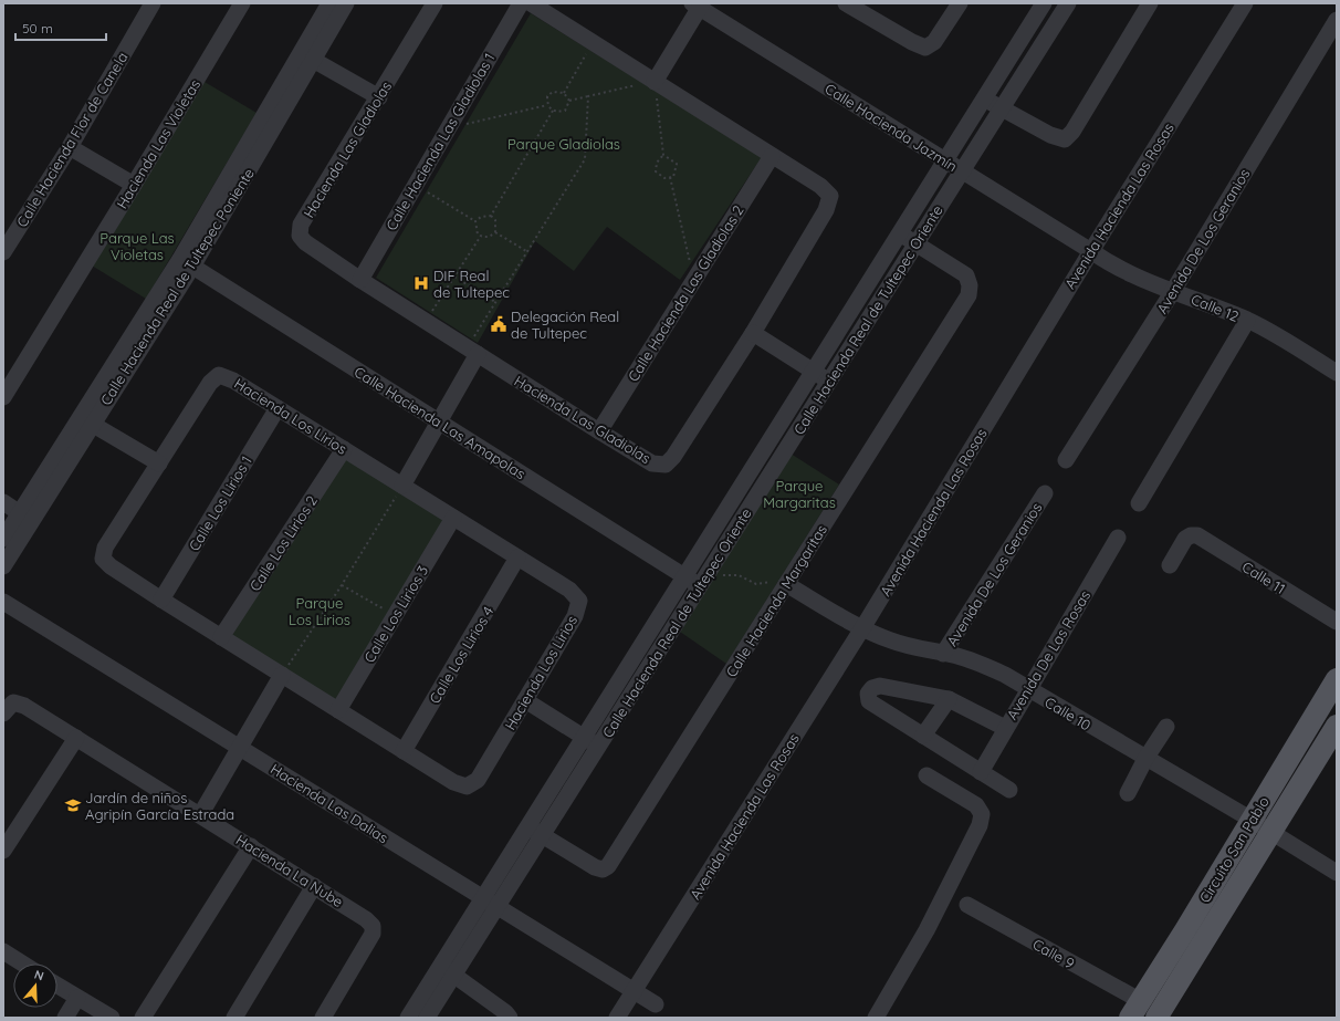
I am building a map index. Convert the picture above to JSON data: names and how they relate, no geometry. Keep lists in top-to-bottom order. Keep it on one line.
{"streets":{"main road":["Circuito San Pablo"],"street":["Calle Hacienda Jazmín","Calle Hacienda Flor de Canela","Calle Hacienda Las Gladiolas 1","Hacienda Las Violetas","Hacienda Las Gladiolas","Avenida Hacienda Las Rosas","Avenida De Los Geranios","Calle Hacienda Real de Tultepec Poniente","Calle Hacienda Las Gladiolas 2","Calle 12","Calle Hacienda Real de Tultepec Oriente","Hacienda Los Lirios","Calle Hacienda Las Amapolas","Calle Los Lirios 1","Calle Los Lirios 2","Calle 11","Calle Hacienda Margaritas","Calle Los Lirios 3","Calle Los Lirios 4","Avenida De Las Rosas","Calle 10","Hacienda Las Dalias","Hacienda La Nube","Calle 9"]},"crossings":[["Calle Hacienda Jazmín","Avenida Hacienda Las Rosas"],["Calle Hacienda Jazmín","Calle 12"],["Calle Hacienda Jazmín","Calle Hacienda Real de Tultepec Oriente"],["Calle Hacienda Las Gladiolas 1","Hacienda Las Gladiolas"],["Hacienda Las Gladiolas","Calle Hacienda Las Gladiolas 2"],["Avenida Hacienda Las Rosas","Calle 12"],["Avenida Hacienda Las Rosas","Calle 10"],["Avenida Hacienda Las Rosas","Hacienda Las Dalias"],["Avenida De Los Geranios","Calle 12"],["Avenida De Los Geranios","Calle 10"],["Calle Hacienda Real de Tultepec Poniente","Calle Hacienda Las Amapolas"],["Calle Hacienda Real de Tultepec Oriente","Calle Hacienda Las Amapolas"],["Calle Hacienda Real de Tultepec Oriente","Calle Hacienda Margaritas"],["Calle Hacienda Real de Tultepec Oriente","Hacienda Las Dalias"],["Hacienda Los Lirios","Calle Los Lirios 1"],["Hacienda Los Lirios","Calle Los Lirios 2"],["Hacienda Los Lirios","Calle Los Lirios 3"],["Hacienda Los Lirios","Calle Los Lirios 4"],["Calle Hacienda Margaritas","Calle 10"],["Avenida De Las Rosas","Calle 10"],["Calle 10","Circuito San Pablo"],["Circuito San Pablo","Calle 9"]],"parks":["Parque Gladiolas","Parque Las Violetas","Parque Margaritas","Parque Los Lirios"],"places":{"hospital":["DIF Real de Tultepec"],"public building":["Delegación Real de Tultepec"],"school or university":["Jardín de niños Agripín García Estrada"]},"scale_bar":"50 m","north":"top"}
